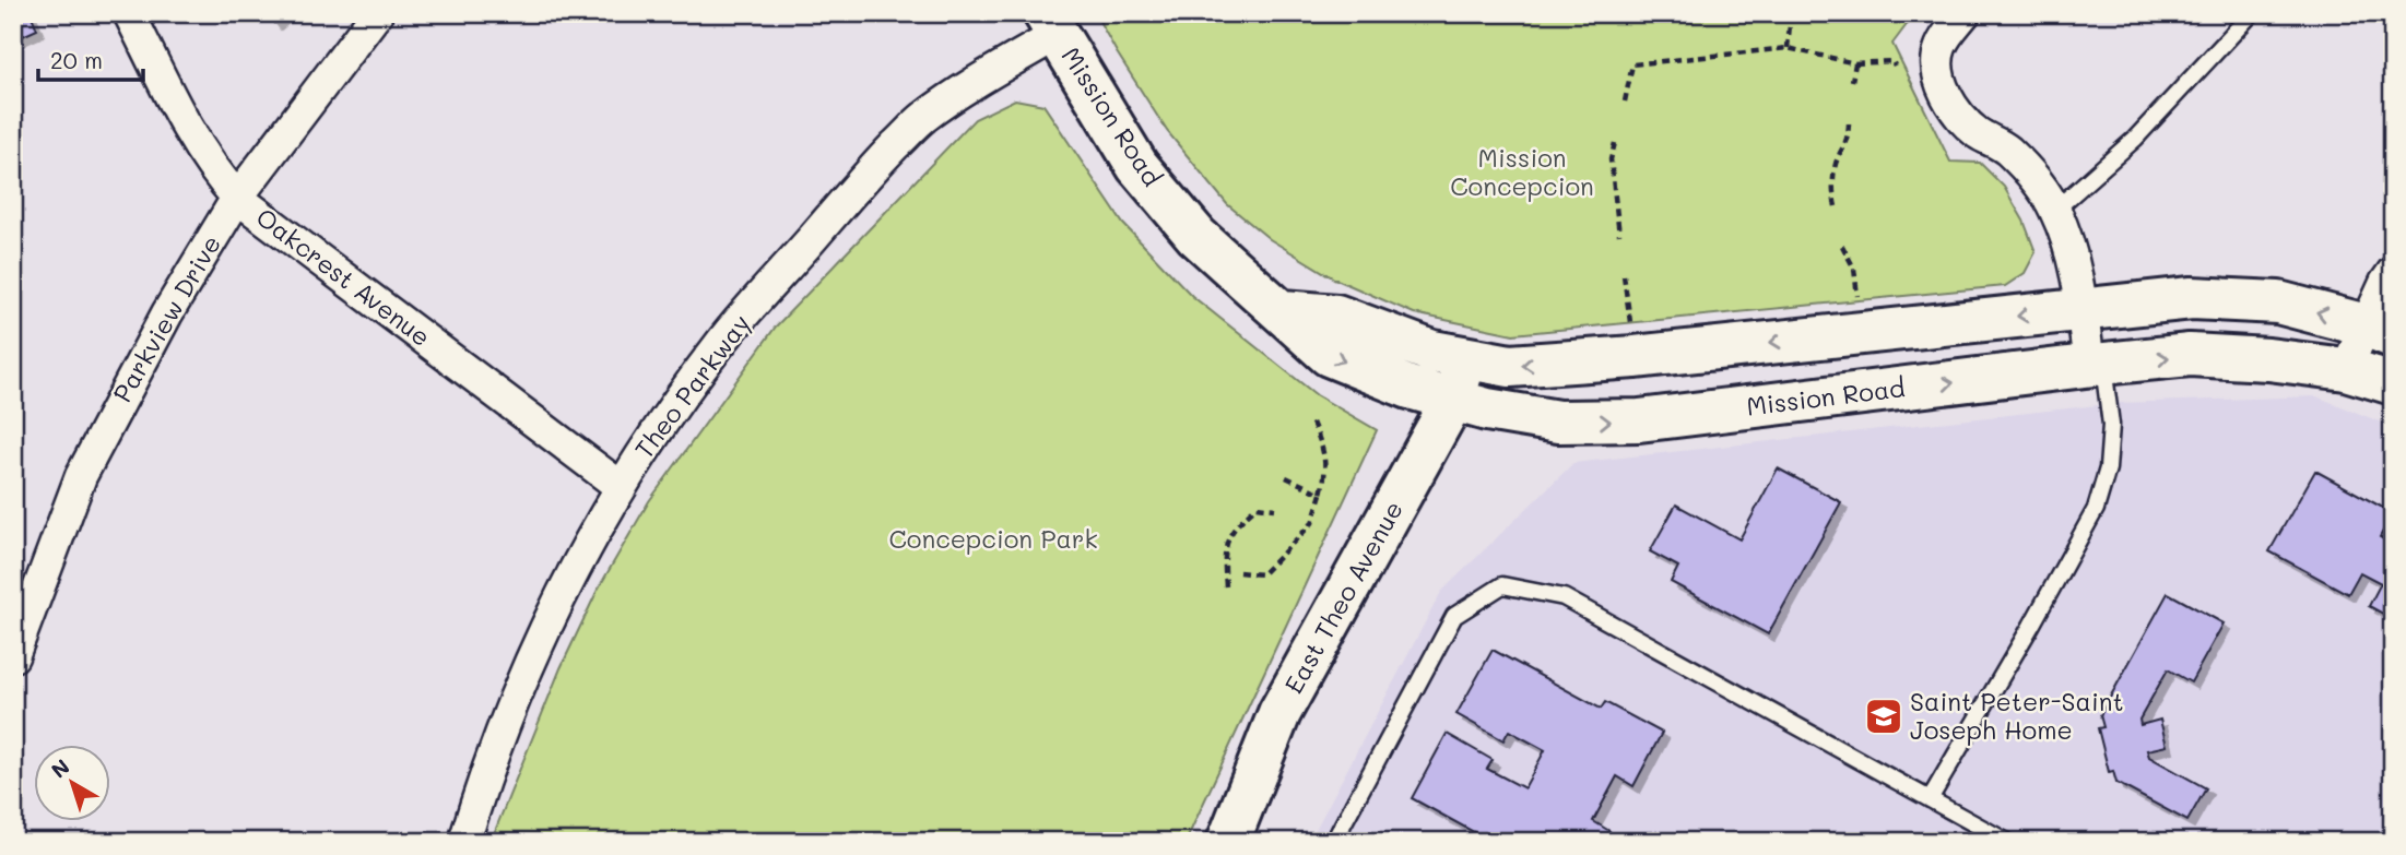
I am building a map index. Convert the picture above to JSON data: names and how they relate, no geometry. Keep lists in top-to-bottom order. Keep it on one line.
{"streets":{"street":["Mission Road","Oakcrest Avenue","Parkview Drive","Theo Parkway","East Theo Avenue"]},"crossings":[["Mission Road","Theo Parkway"],["Mission Road","East Theo Avenue"],["Oakcrest Avenue","Parkview Drive"],["Oakcrest Avenue","Theo Parkway"]],"parks":["Mission Concepcion","Concepcion Park"],"places":{"school or university":["Saint Peter-Saint Joseph Home"]},"scale_bar":"20 m","north":"top left"}
